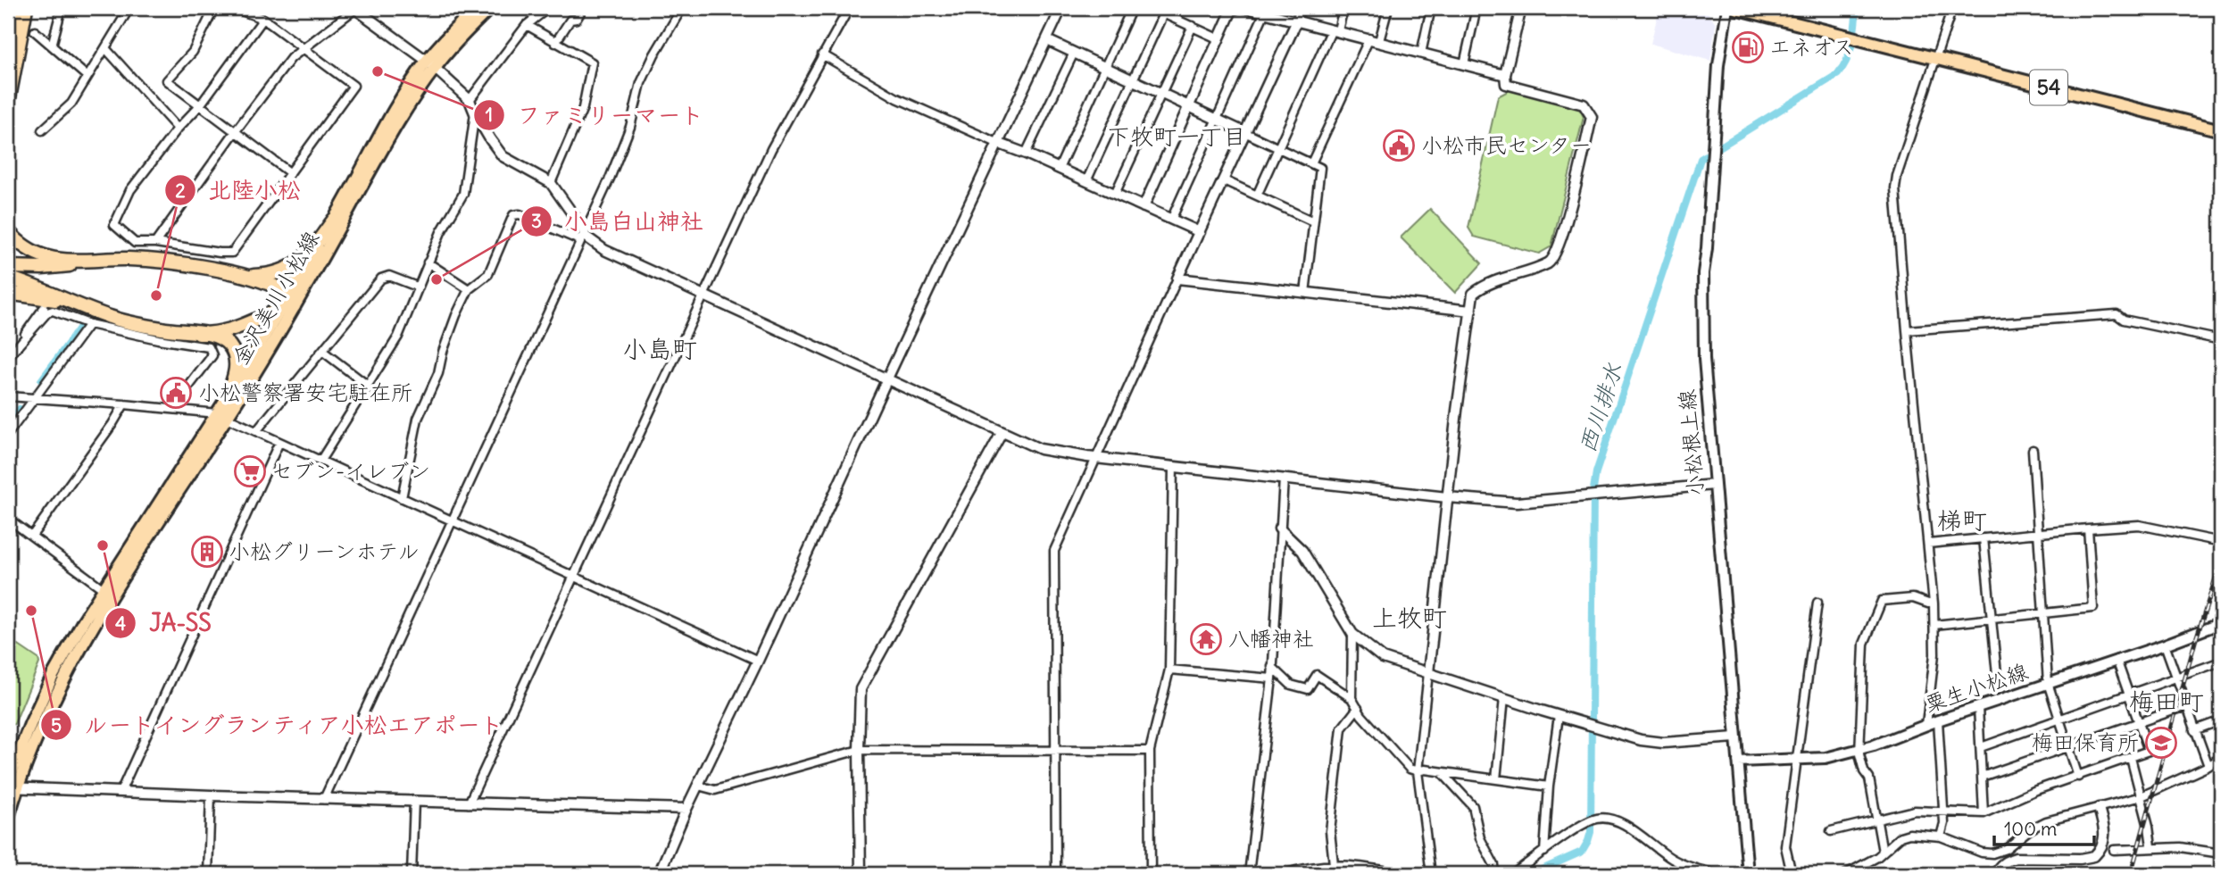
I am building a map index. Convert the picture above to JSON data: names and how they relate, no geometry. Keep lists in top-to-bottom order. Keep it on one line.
{"streets":{"main road":["54","金沢美川小松線","小松根上線","粟生小松線"]},"crossings":[["小松根上線","粟生小松線"]],"districts":["下牧町一丁目","小島町","梯町","上牧町","梅田町"],"water":["西川排水"],"places":{"fuel station":["エネオス"],"other":["ファミリーマート","小島白山神社","北陸小松","JA-SS","ルートイングランティア小松エアポート"],"public building":["小松市民センター","小松警察署安宅駐在所"],"supermarket":["セブン-イレブン"],"building":["小松グリーンホテル"],"temple":["八幡神社"],"school or university":["梅田保育所"]},"scale_bar":"100 m"}
